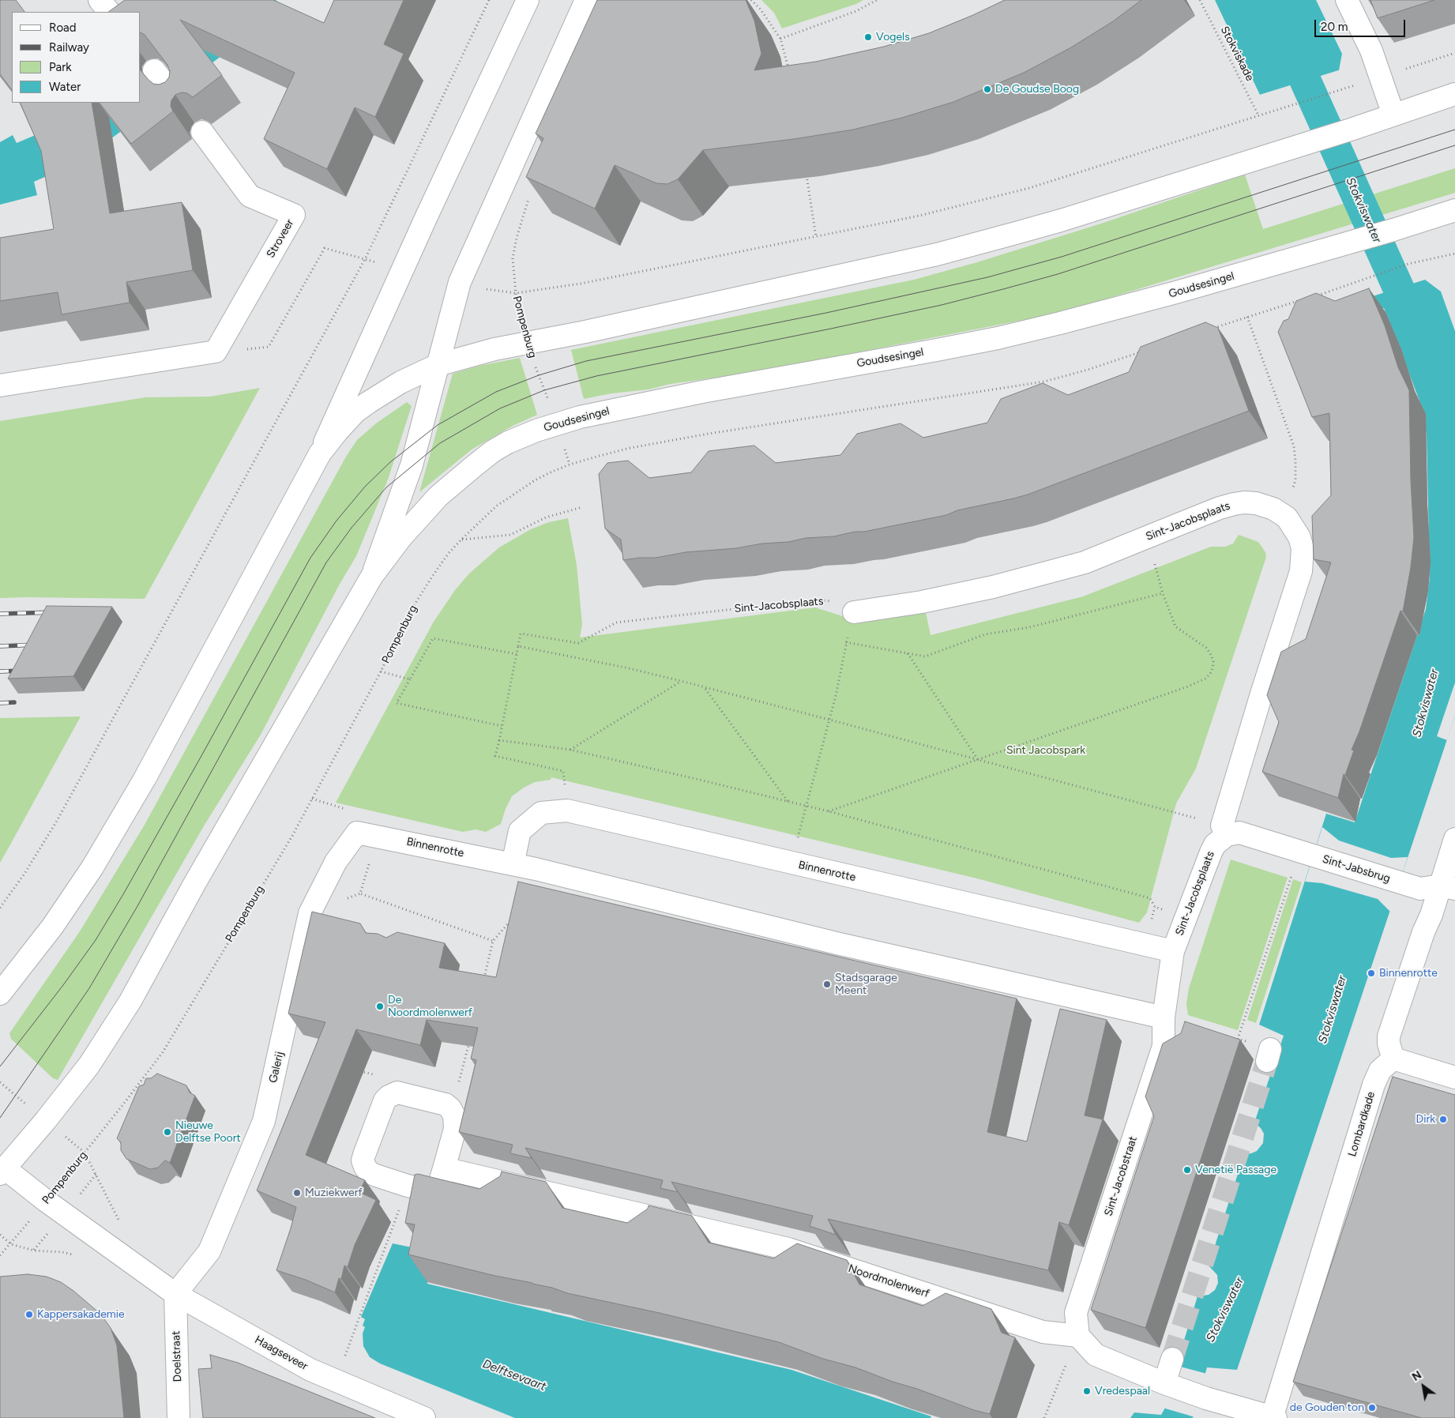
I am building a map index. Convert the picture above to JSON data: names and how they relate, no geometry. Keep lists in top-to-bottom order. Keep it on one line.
{"streets":{"street":["Stroveer","Goudsesingel","Sint-Jacobsplaats","Binnenrotte","Sint-Jabsbrug","Galerij","Lombardkade","Sint-Jacobstraat","Noordmolenwerf","Haagseveer","Doelstraat"],"path":["Stokviskade","Pompenburg"]},"crossings":[["Goudsesingel","Pompenburg"],["Pompenburg","Haagseveer"],["Sint-Jacobsplaats","Binnenrotte"],["Sint-Jacobsplaats","Sint-Jacobstraat"],["Binnenrotte","Galerij"],["Binnenrotte","Sint-Jacobstraat"],["Galerij","Haagseveer"],["Galerij","Doelstraat"],["Sint-Jacobstraat","Noordmolenwerf"],["Haagseveer","Doelstraat"]],"water":["Stokviswater","Delftsevaart"],"parks":["Sint Jacobspark"],"places":["Vogels","De Goudse Boog","Binnenrotte","Stadsgarage Meent","De Noordmolenwerf","Dirk","Nieuwe Delftse Poort","Venetië Passage","Muziekwerf","Kappersakademie","Vredespaal","de Gouden ton"],"legend":["Road","Railway","Park","Water"],"scale_bar":"20 m","north":"top left"}
